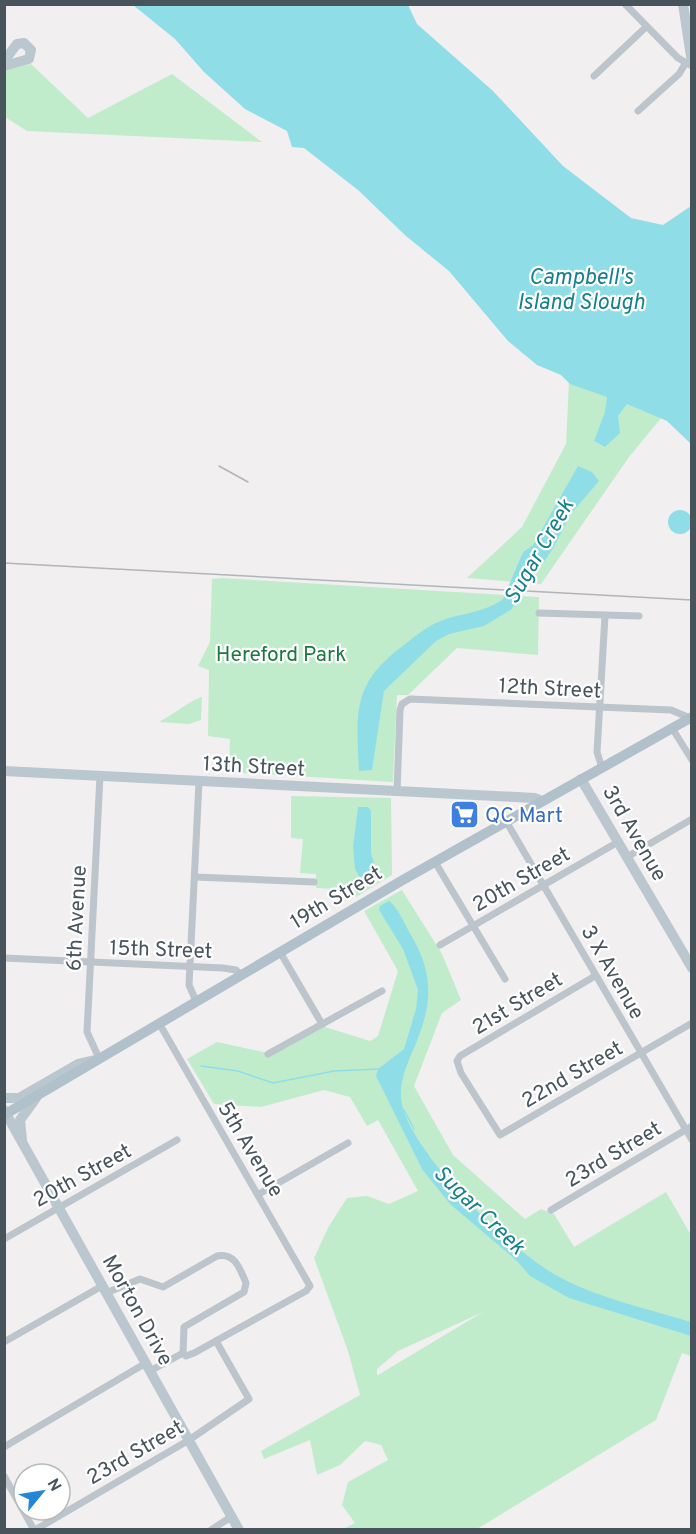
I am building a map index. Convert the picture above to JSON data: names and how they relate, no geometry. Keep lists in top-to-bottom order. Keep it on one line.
{"streets":{"main road":["19th Street"],"street":["12th Street","13th Street","3rd Avenue","20th Street","6th Avenue","15th Street","3 X Avenue","21st Street","22nd Street","5th Avenue","23rd Street","Morton Drive"]},"crossings":[["12th Street","13th Street"],["12th Street","3rd Avenue"],["12th Street","19th Street"],["13th Street","19th Street"],["13th Street","6th Avenue"],["3rd Avenue","20th Street"],["3rd Avenue","19th Street"],["20th Street","3 X Avenue"],["20th Street","Morton Drive"],["19th Street","6th Avenue"],["19th Street","15th Street"],["19th Street","3 X Avenue"],["19th Street","5th Avenue"],["19th Street","Morton Drive"],["6th Avenue","15th Street"],["3 X Avenue","21st Street"],["3 X Avenue","22nd Street"],["3 X Avenue","23rd Street"],["21st Street","22nd Street"],["5th Avenue","23rd Street"],["23rd Street","Morton Drive"]],"water":["Campbell's Island Slough","Sugar Creek"],"parks":["Hereford Park"],"places":{"supermarket":["QC Mart"]},"north":"top right"}
